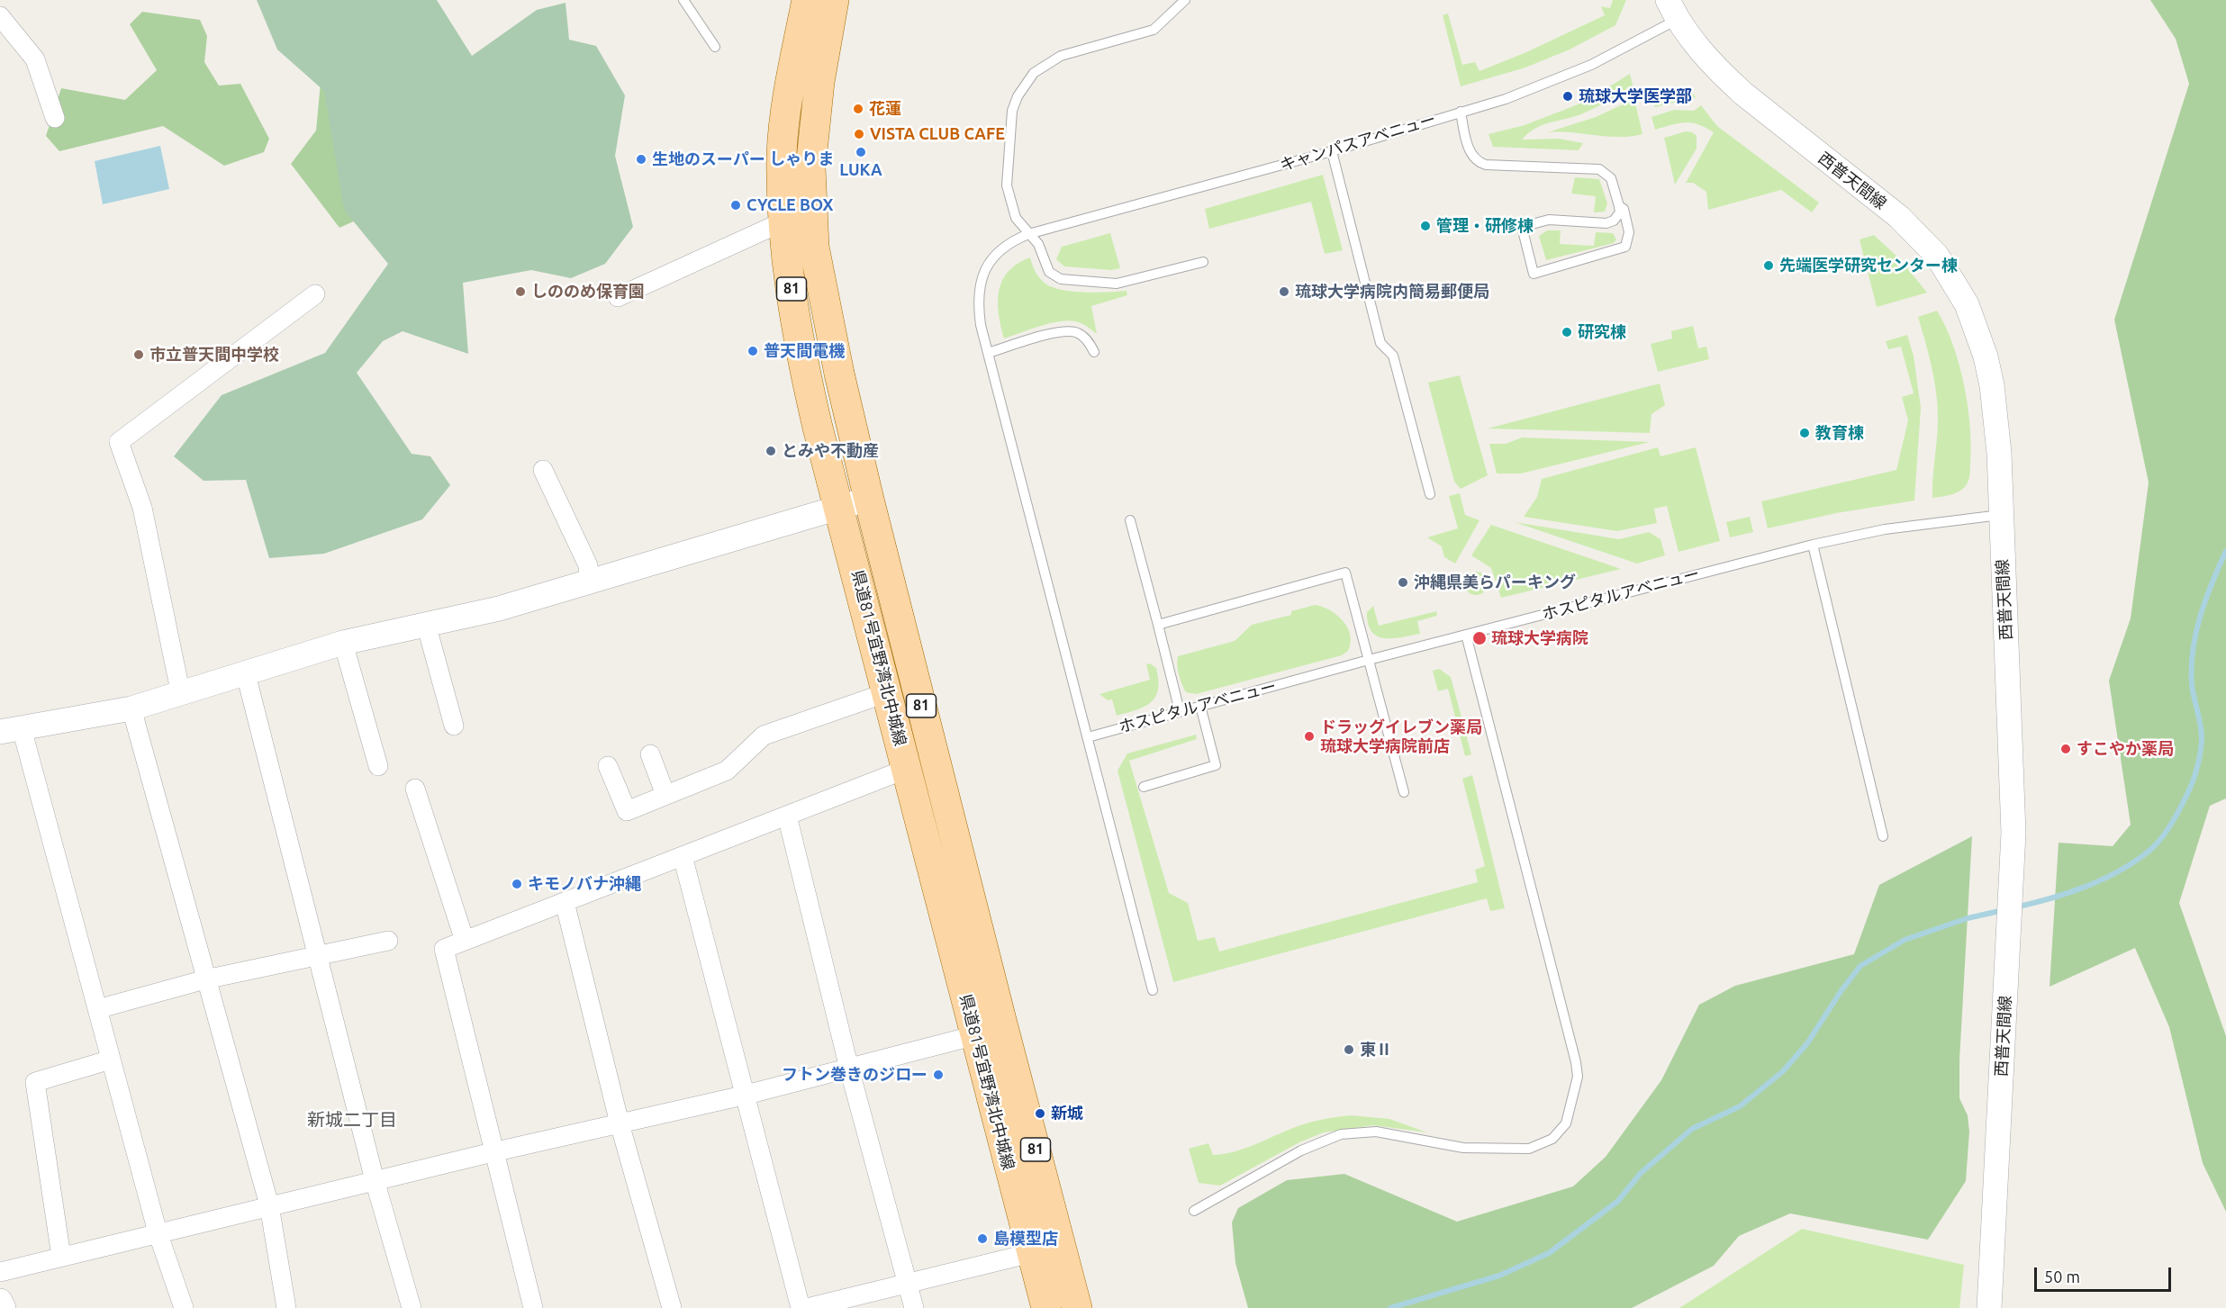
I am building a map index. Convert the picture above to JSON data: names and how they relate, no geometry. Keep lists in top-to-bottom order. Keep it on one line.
{"streets":{"main road":["81","県道81号宜野湾北中城線"],"street":["西普天間線"],"lane":["キャンパスアベニュー","ホスピタルアベニュー"]},"crossings":[["キャンパスアベニュー","西普天間線"],["キャンパスアベニュー","ホスピタルアベニュー"],["西普天間線","ホスピタルアベニュー"]],"districts":["新城二丁目"],"places":["琉球大学医学部","花蓮","VISTA CLUB CAFE","LUKA","生地のスーパー しゃりま","CYCLE BOX","管理・研修棟","先端医学研究センター棟","しののめ保育園","琉球大学病院内簡易郵便局","研究棟","普天間電機","市立普天間中学校","教育棟","とみや不動産","沖縄県美らパーキング","琉球大学病院","ドラッグイレブン薬局 琉球大学病院前店","すこやか薬局","キモノバナ沖縄","東Ⅱ","フトン巻きのジロー","新城","島模型店"],"scale_bar":"50 m"}
